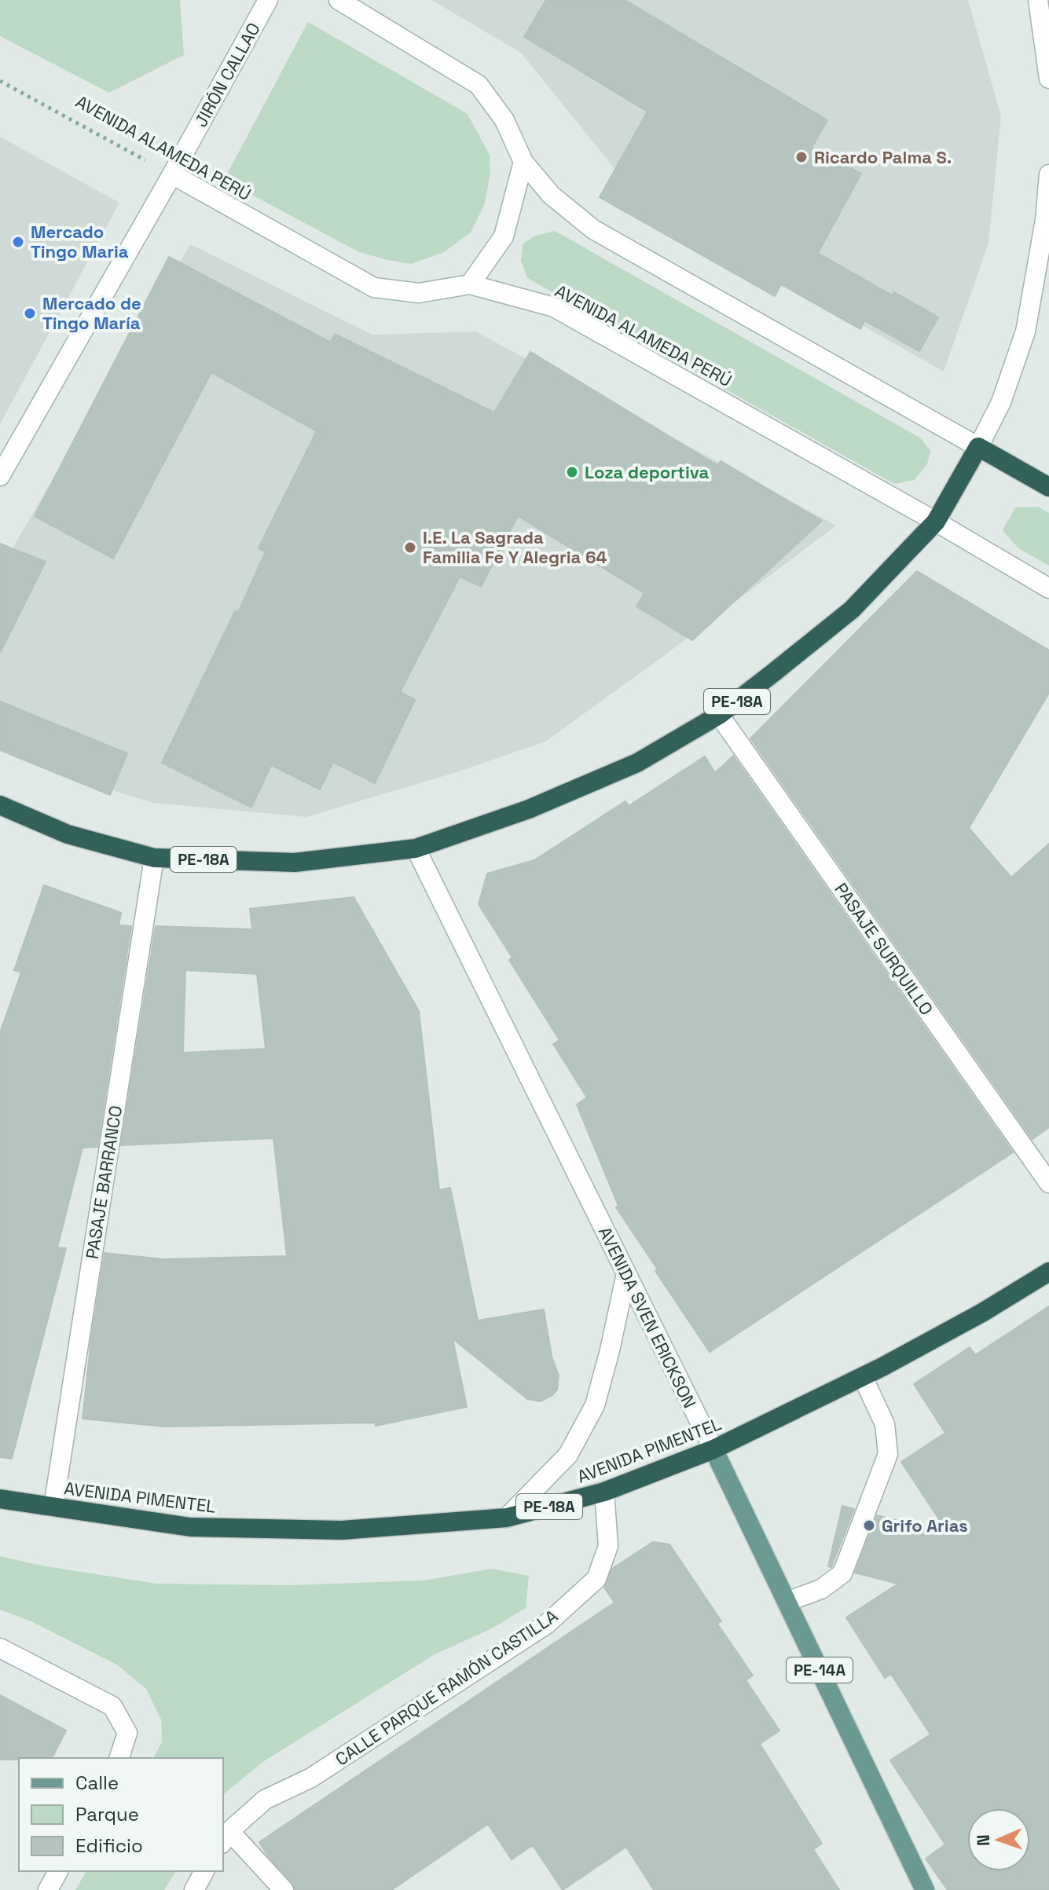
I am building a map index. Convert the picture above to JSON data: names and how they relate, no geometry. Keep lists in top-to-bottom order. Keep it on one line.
{"streets":{"highway":["PE-18A","AVENIDA PIMENTEL"],"main road":["AVENIDA SVEN ERICKSON","PE-14A"],"street":["JIRÓN CALLAO","AVENIDA ALAMEDA PERÚ","PASAJE SURQUILLO","PASAJE BARRANCO","CALLE PARQUE RAMÓN CASTILLA"]},"crossings":[["JIRÓN CALLAO","AVENIDA ALAMEDA PERÚ"],["AVENIDA ALAMEDA PERÚ","PE-18A"],["PE-18A","PASAJE SURQUILLO"],["PE-18A","PASAJE BARRANCO"],["PE-18A","AVENIDA SVEN ERICKSON"],["PASAJE BARRANCO","AVENIDA PIMENTEL"],["AVENIDA SVEN ERICKSON","AVENIDA PIMENTEL"],["AVENIDA PIMENTEL","CALLE PARQUE RAMÓN CASTILLA"]],"places":["Ricardo Palma S.","Mercado Tingo Maria","Mercado de Tingo María","Loza deportiva","I.E. La Sagrada Familia Fe Y Alegria 64","Grifo Arias"],"legend":["Calle","Parque","Edificio"],"north":"left"}
